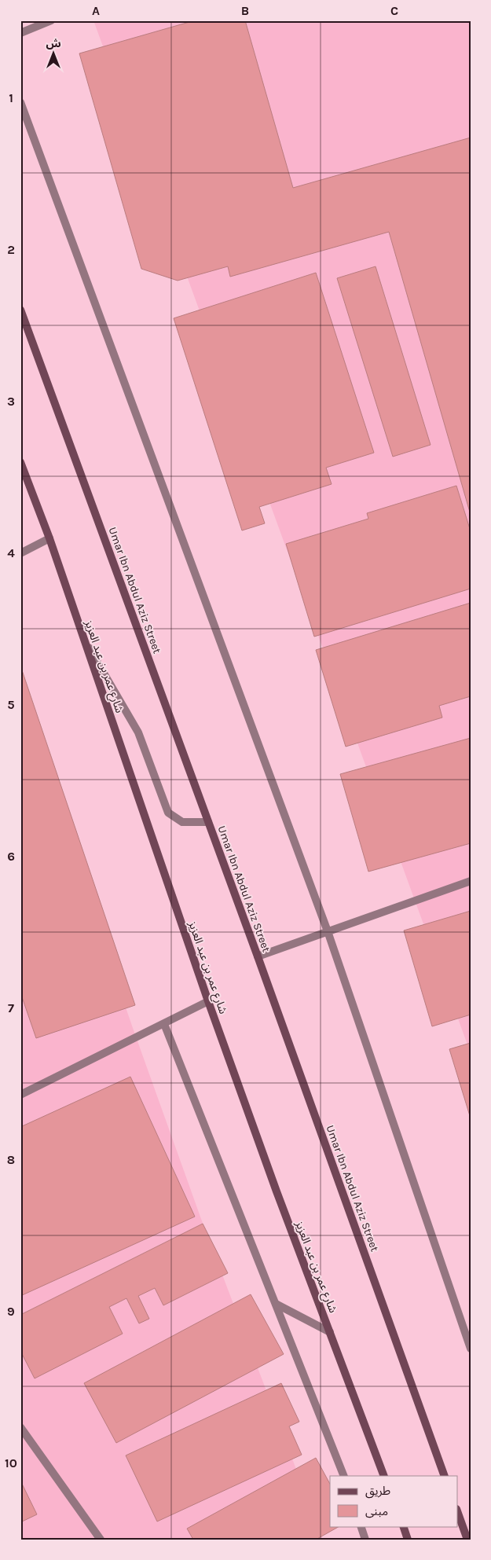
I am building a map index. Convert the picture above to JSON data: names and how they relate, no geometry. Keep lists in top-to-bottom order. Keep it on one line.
{"streets":{"main road":["Umar Ibn Abdul Aziz Street","شارع عمر بن عبد العزيز"]},"legend":["طريق","مبنى"],"north":"top","grid":{"columns":["A","B","C"],"rows":["1","2","3","4","5","6","7","8","9","10"]}}
